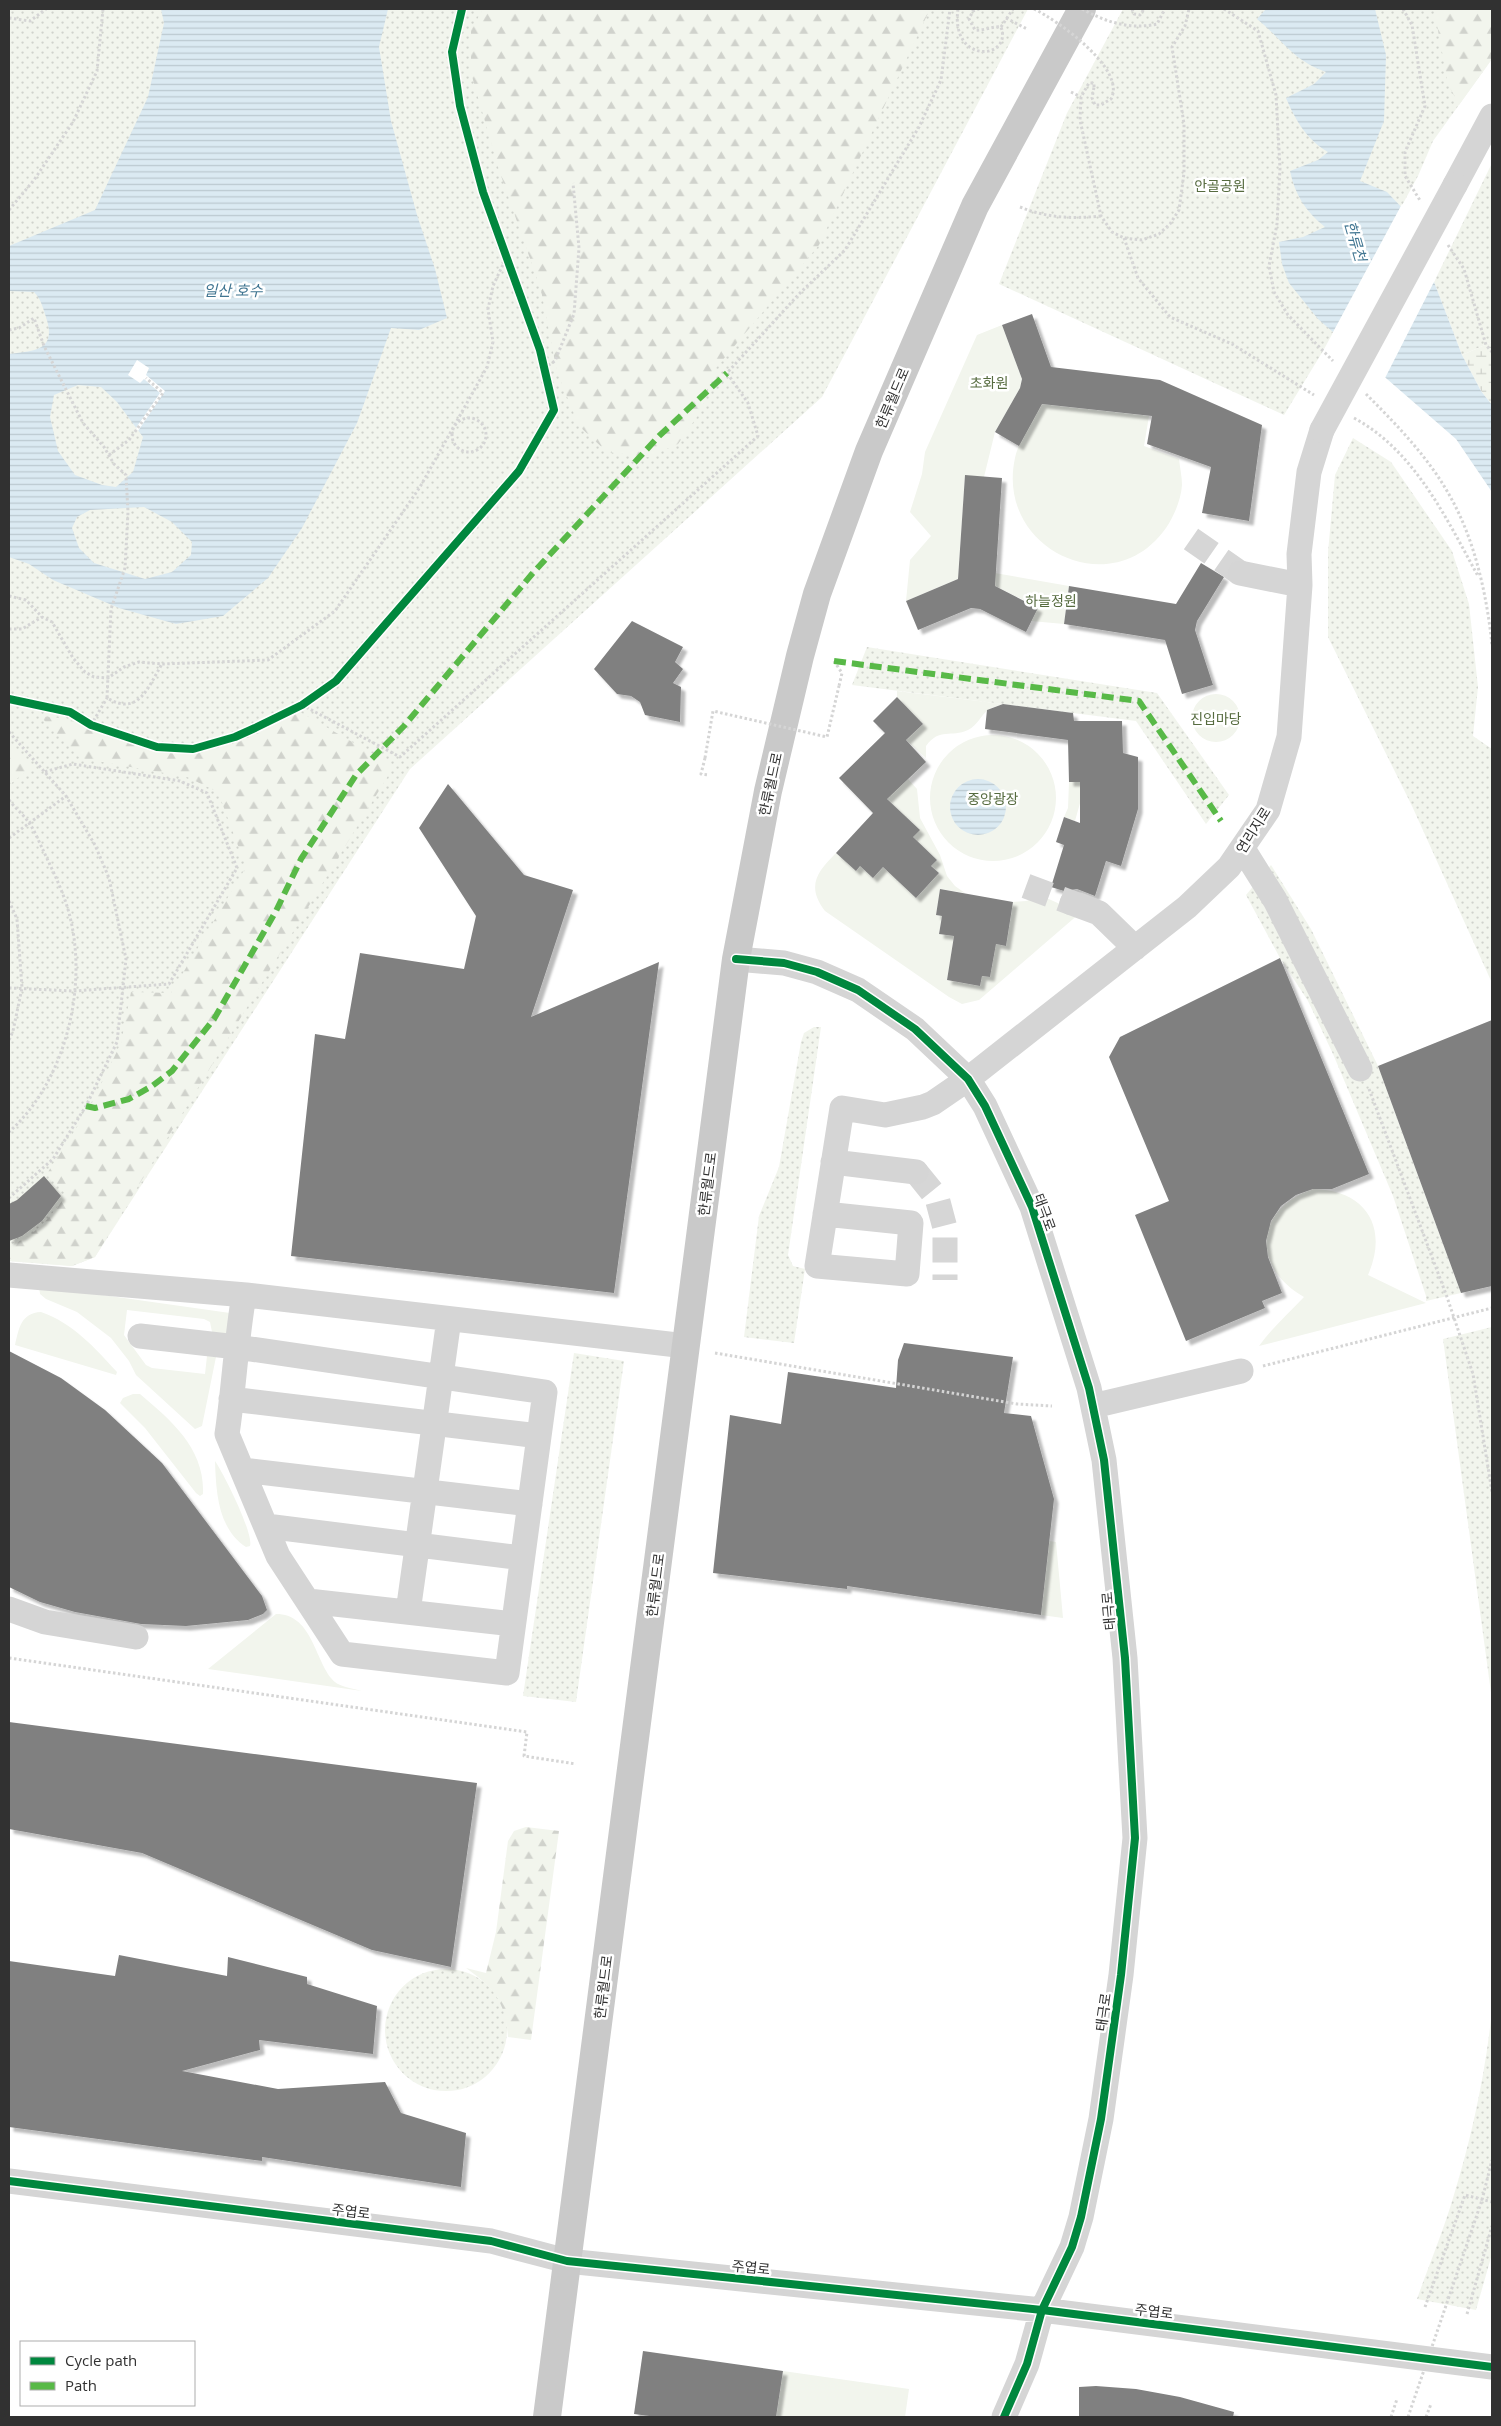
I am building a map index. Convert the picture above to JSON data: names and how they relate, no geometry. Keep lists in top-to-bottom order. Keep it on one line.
{"streets":{"main road":["한류월드로"],"street":["연리지로","태극로","주엽로"]},"crossings":[["한류월드로","태극로"],["한류월드로","주엽로"],["연리지로","태극로"],["태극로","주엽로"]],"water":["한류천","일산 호수"],"parks":["안골공원","초화원","하늘정원","진입마당","중앙광장"],"legend":["Cycle path","Path"]}
